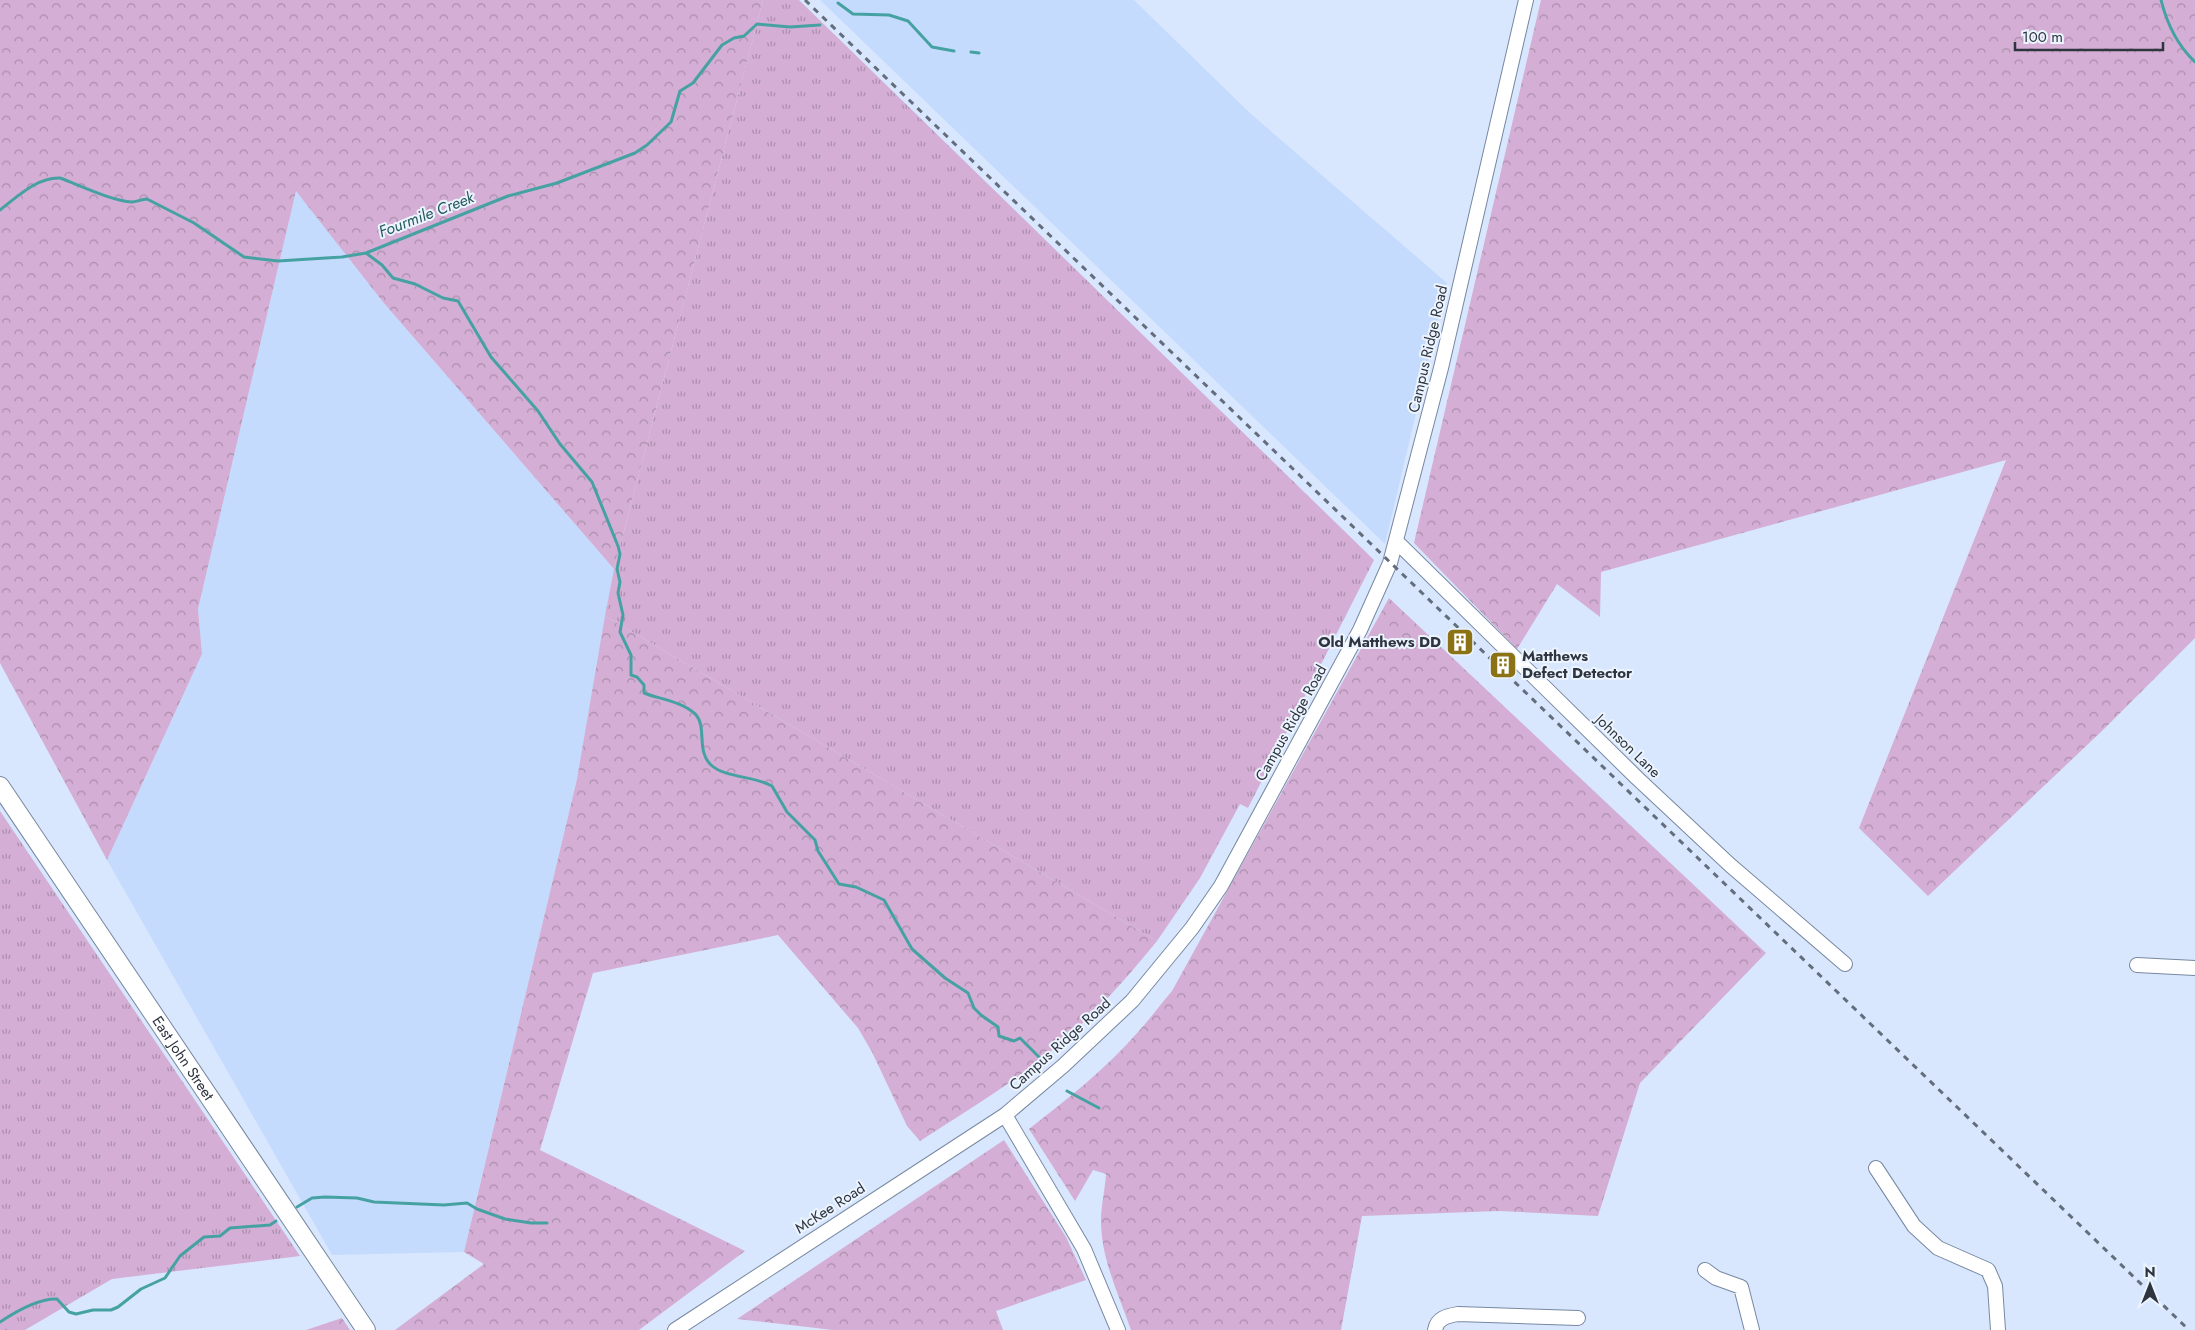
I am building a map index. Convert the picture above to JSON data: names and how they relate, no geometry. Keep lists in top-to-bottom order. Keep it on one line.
{"streets":{"main road":["East John Street"],"street":["Campus Ridge Road","Johnson Lane","McKee Road"]},"crossings":[["Campus Ridge Road","Johnson Lane"],["Campus Ridge Road","McKee Road"]],"water":["Fourmile Creek"],"places":{"building":["Old Matthews DD","Matthews Defect Detector"]},"scale_bar":"100 m","north":"top"}
